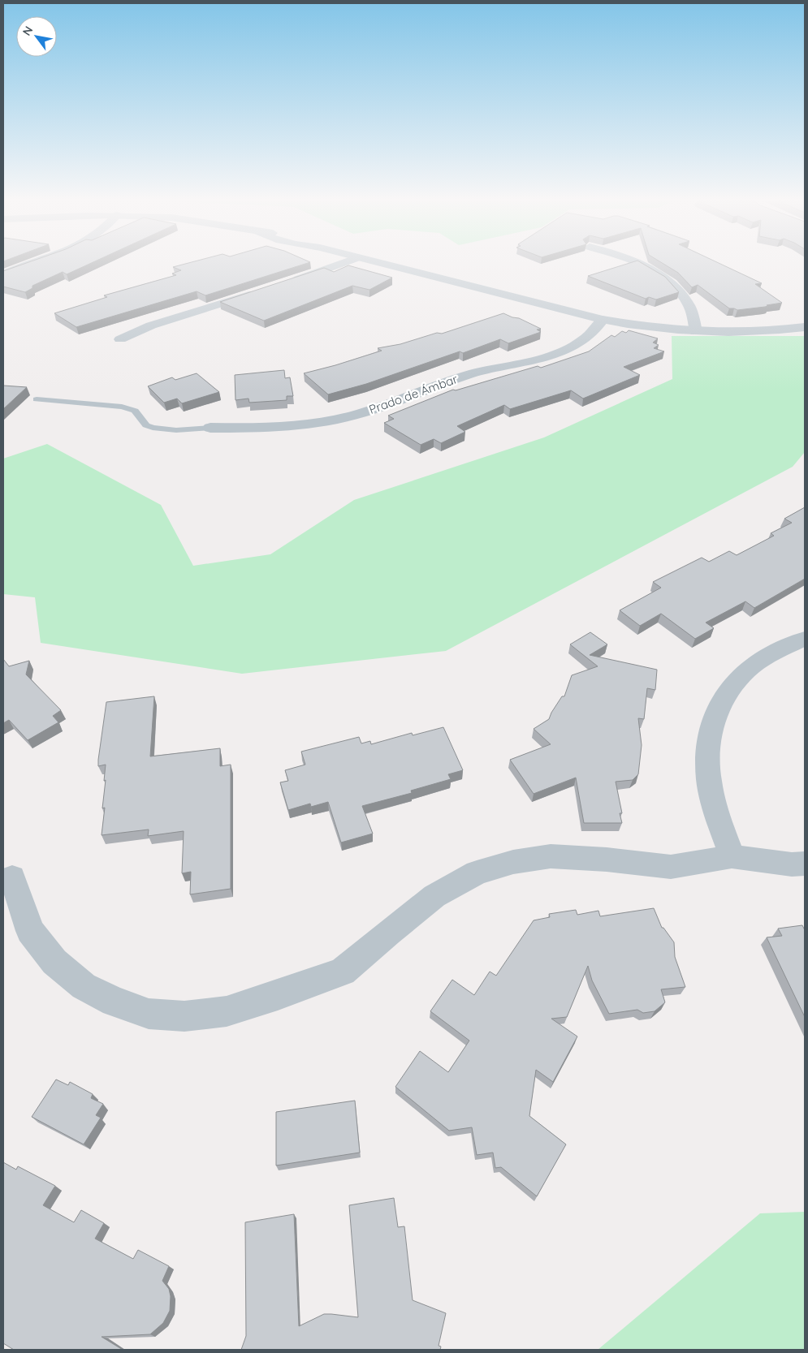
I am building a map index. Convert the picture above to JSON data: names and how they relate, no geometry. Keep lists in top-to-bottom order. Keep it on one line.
{"streets":{"street":["Prado de Ámbar"]},"north":"top left"}
